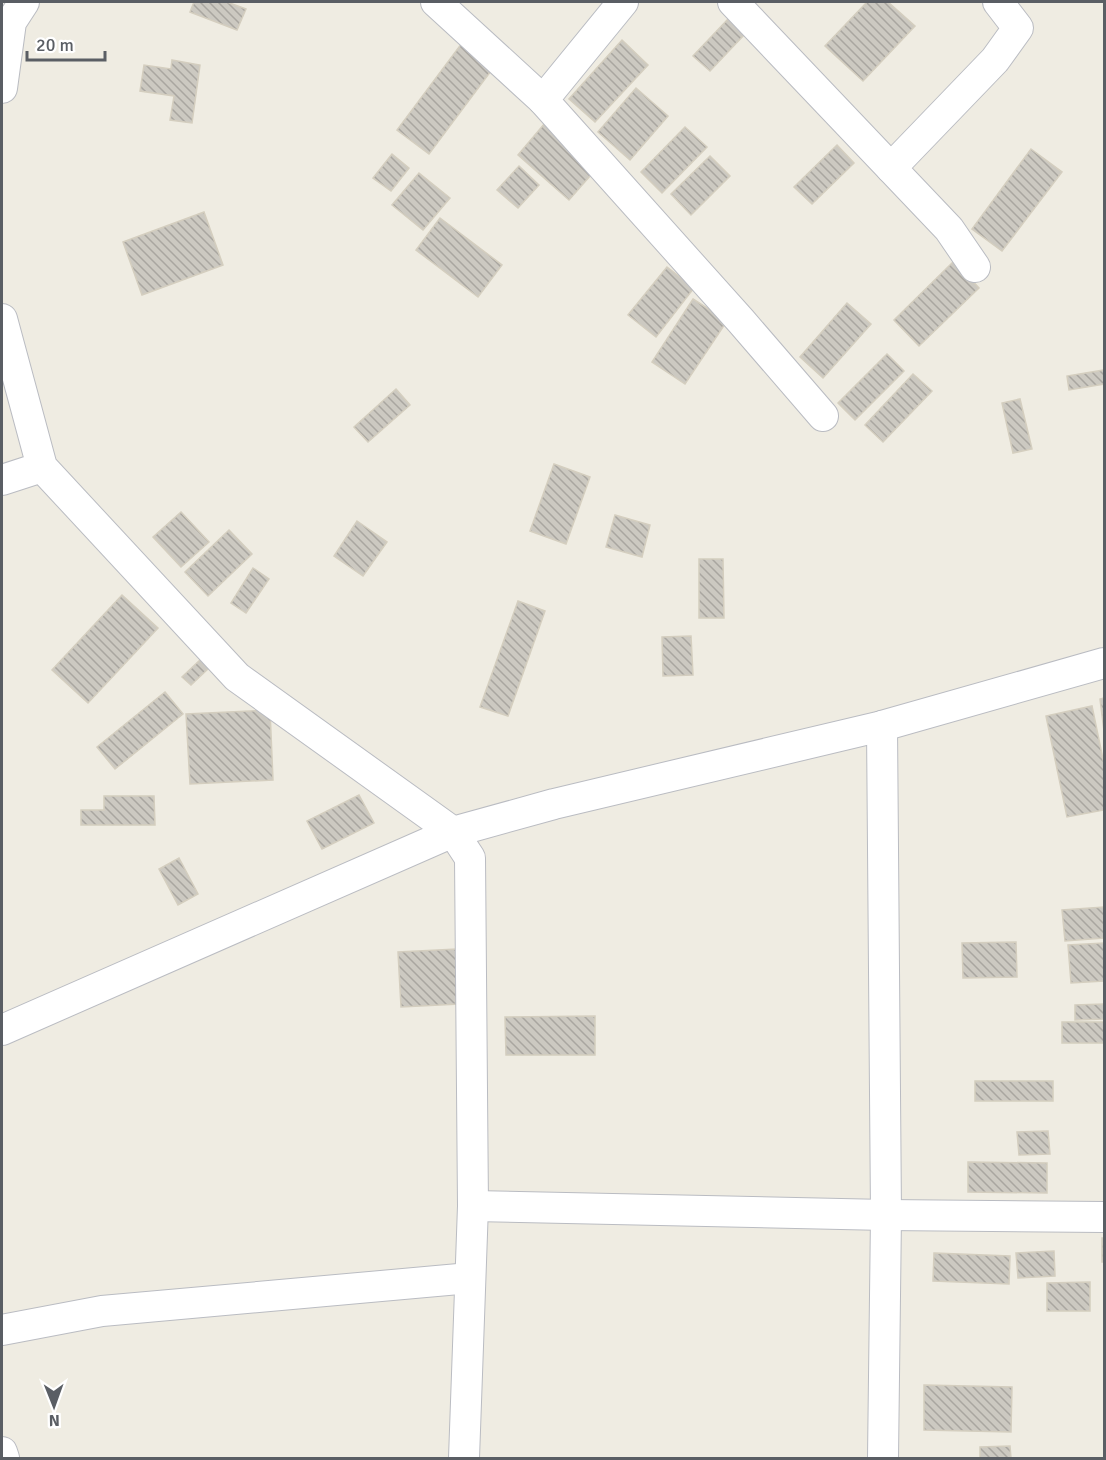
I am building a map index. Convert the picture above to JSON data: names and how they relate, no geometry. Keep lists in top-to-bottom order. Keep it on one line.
{"scale_bar":"20 m","north":"bottom"}
